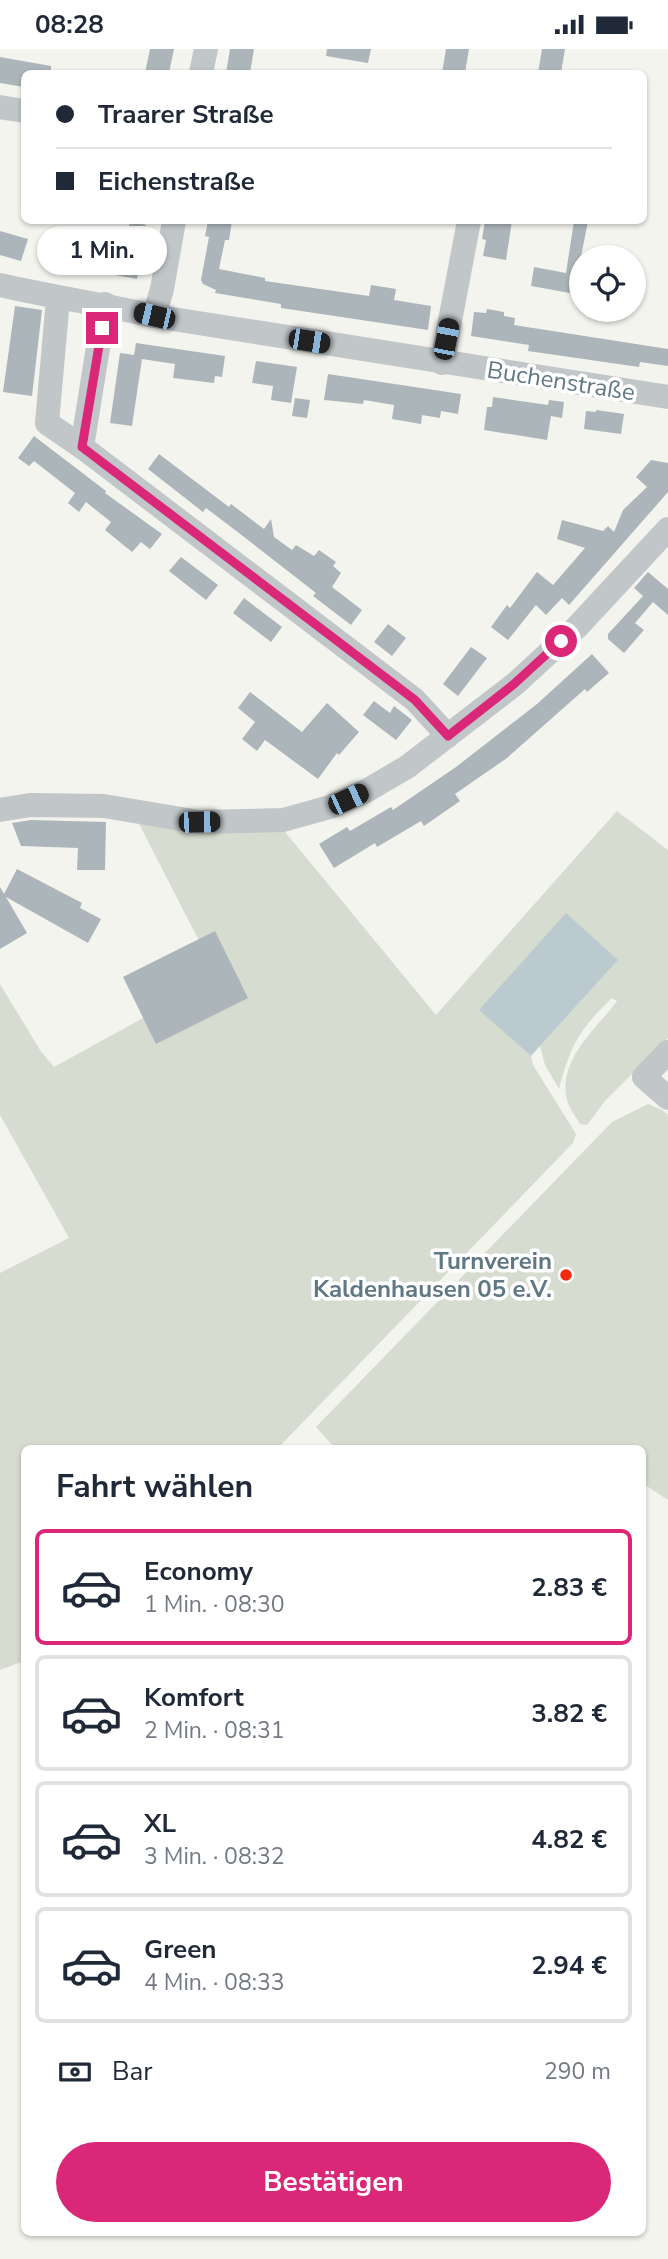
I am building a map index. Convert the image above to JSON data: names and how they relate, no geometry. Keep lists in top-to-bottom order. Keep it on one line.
{"streets":{"street":["Buchenstraße"]},"places":["Turnverein Kaldenhausen 05 e.V."],"page":{"status":"08:28","banner":["Traarer Straße","Eichenstraße"],"bubble":"1 Min.","heading":"Fahrt wählen","list":[{"name":"Economy","note":"1 Min. · 08:30","value":"2.83 €"},{"name":"Komfort","note":"2 Min. · 08:31","value":"3.82 €"},{"name":"XL","note":"3 Min. · 08:32","value":"4.82 €"},{"name":"Green","note":"4 Min. · 08:33","value":"2.94 €"}],"pay":["Bar","290 m"],"buttons":"Bestätigen"}}
